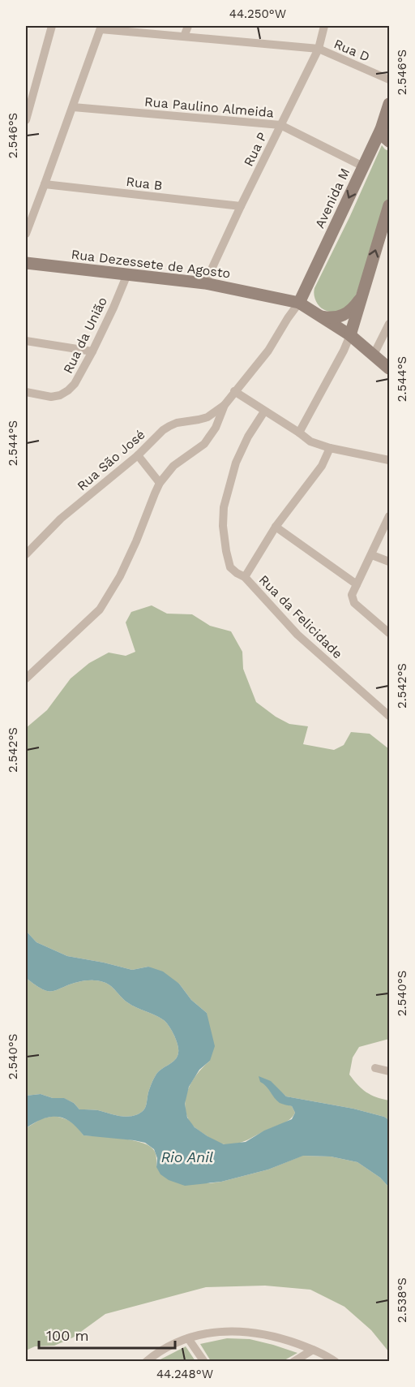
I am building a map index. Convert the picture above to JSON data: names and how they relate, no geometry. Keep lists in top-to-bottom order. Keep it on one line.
{"streets":{"street":["Rua D","Rua Paulino Almeida","Rua P","Rua B","Avenida M","Rua Dezessete de Agosto","Rua da União","Rua São José","Rua da Felicidade"]},"crossings":[["Rua D","Rua P"],["Rua Paulino Almeida","Rua P"],["Rua Paulino Almeida","Avenida M"],["Rua P","Rua B"],["Rua P","Rua Dezessete de Agosto"],["Avenida M","Rua Dezessete de Agosto"],["Rua Dezessete de Agosto","Rua da União"]],"water":["Rio Anil"],"scale_bar":"100 m","coordinates":["44.250°W","2.546°S","2.544°S","2.542°S","2.540°S","2.538°S","44.248°W"]}
